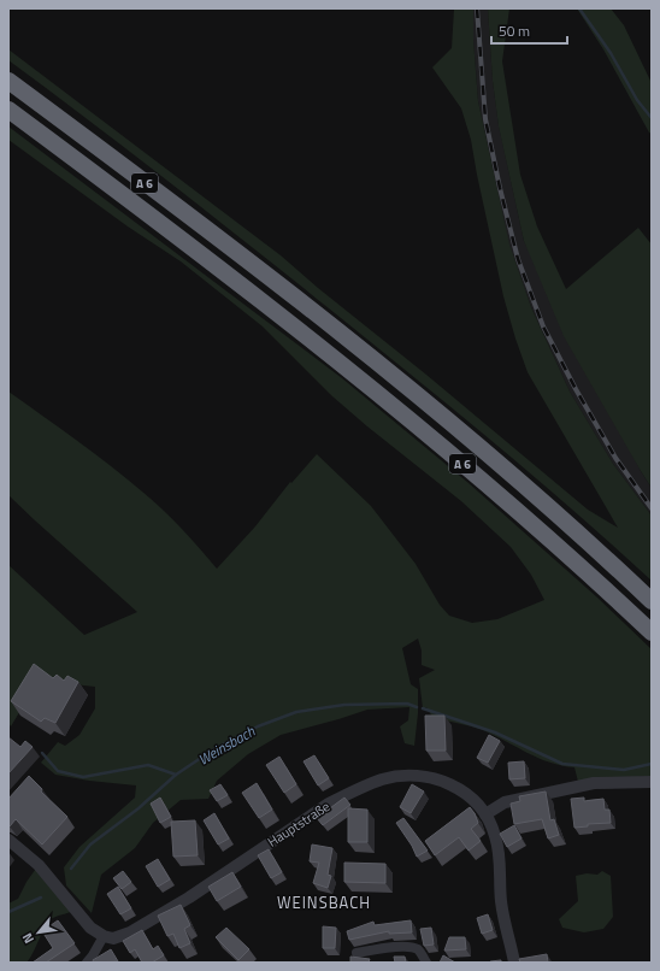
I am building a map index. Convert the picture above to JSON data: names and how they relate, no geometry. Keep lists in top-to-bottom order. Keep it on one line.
{"streets":{"highway":["A 6"],"street":["Hauptstraße"]},"districts":["WEINSBACH"],"water":["Weinsbach"],"scale_bar":"50 m","north":"bottom left"}
